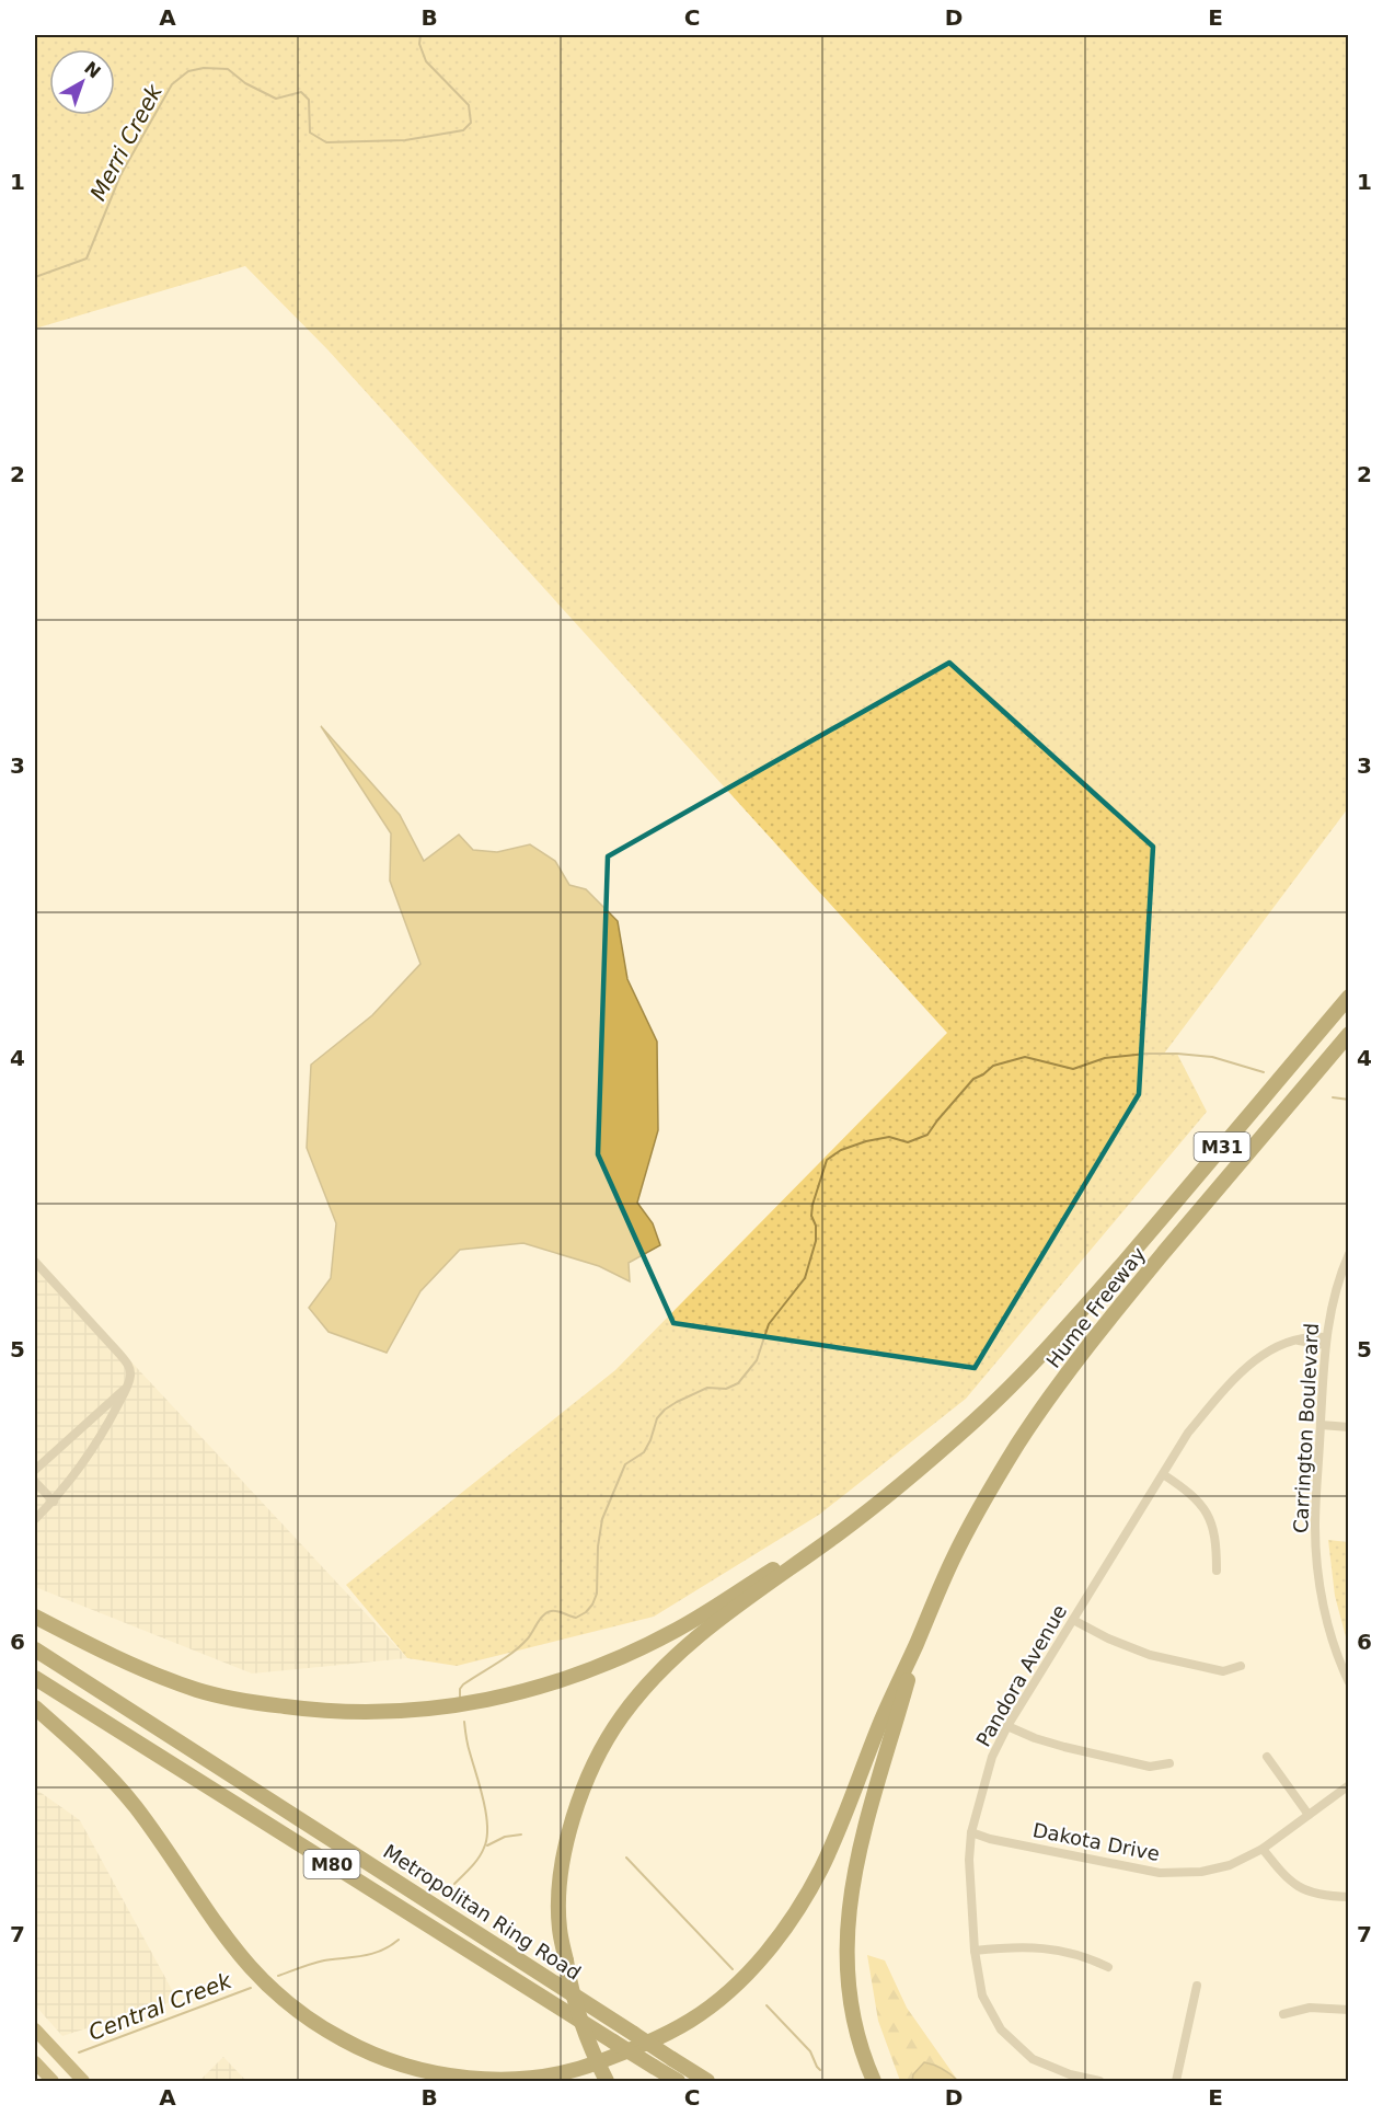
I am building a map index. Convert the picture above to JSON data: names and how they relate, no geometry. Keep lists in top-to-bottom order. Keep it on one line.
{"streets":{"highway":["M31","Hume Freeway","M80","Metropolitan Ring Road"],"street":["Carrington Boulevard","Pandora Avenue","Dakota Drive"]},"crossings":[["Carrington Boulevard","Pandora Avenue"],["Pandora Avenue","Dakota Drive"]],"water":["Merri Creek","Central Creek"],"north":"top right","grid":{"columns":["A","B","C","D","E"],"rows":["1","2","3","4","5","6","7"]}}
